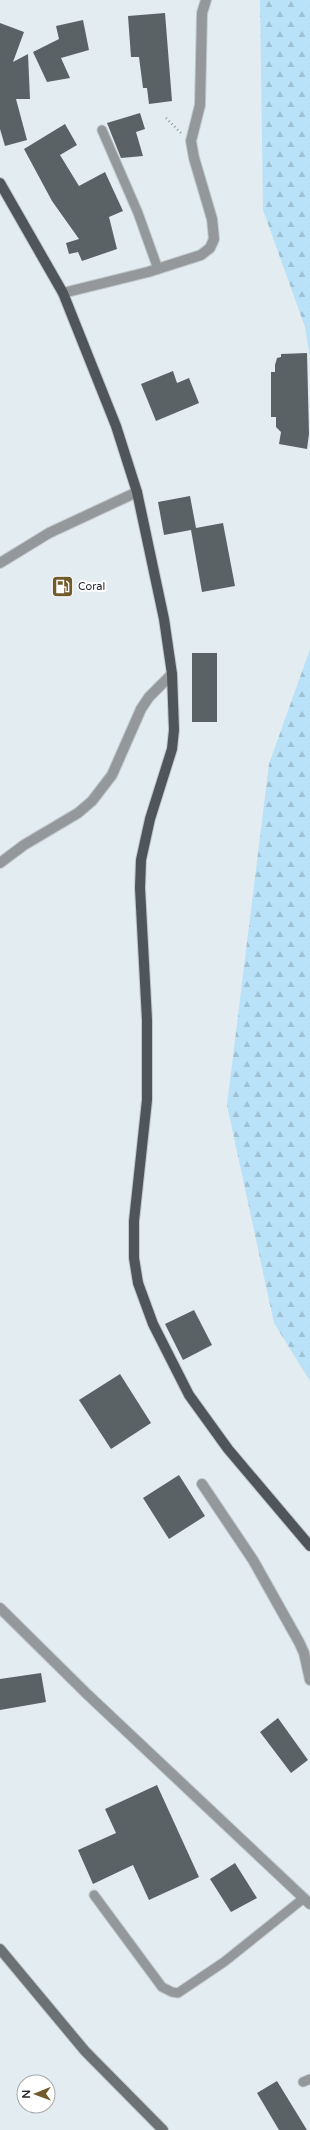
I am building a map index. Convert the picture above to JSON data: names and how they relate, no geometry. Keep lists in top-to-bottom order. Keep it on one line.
{"places":{"fuel station":["Coral"]},"north":"left"}
